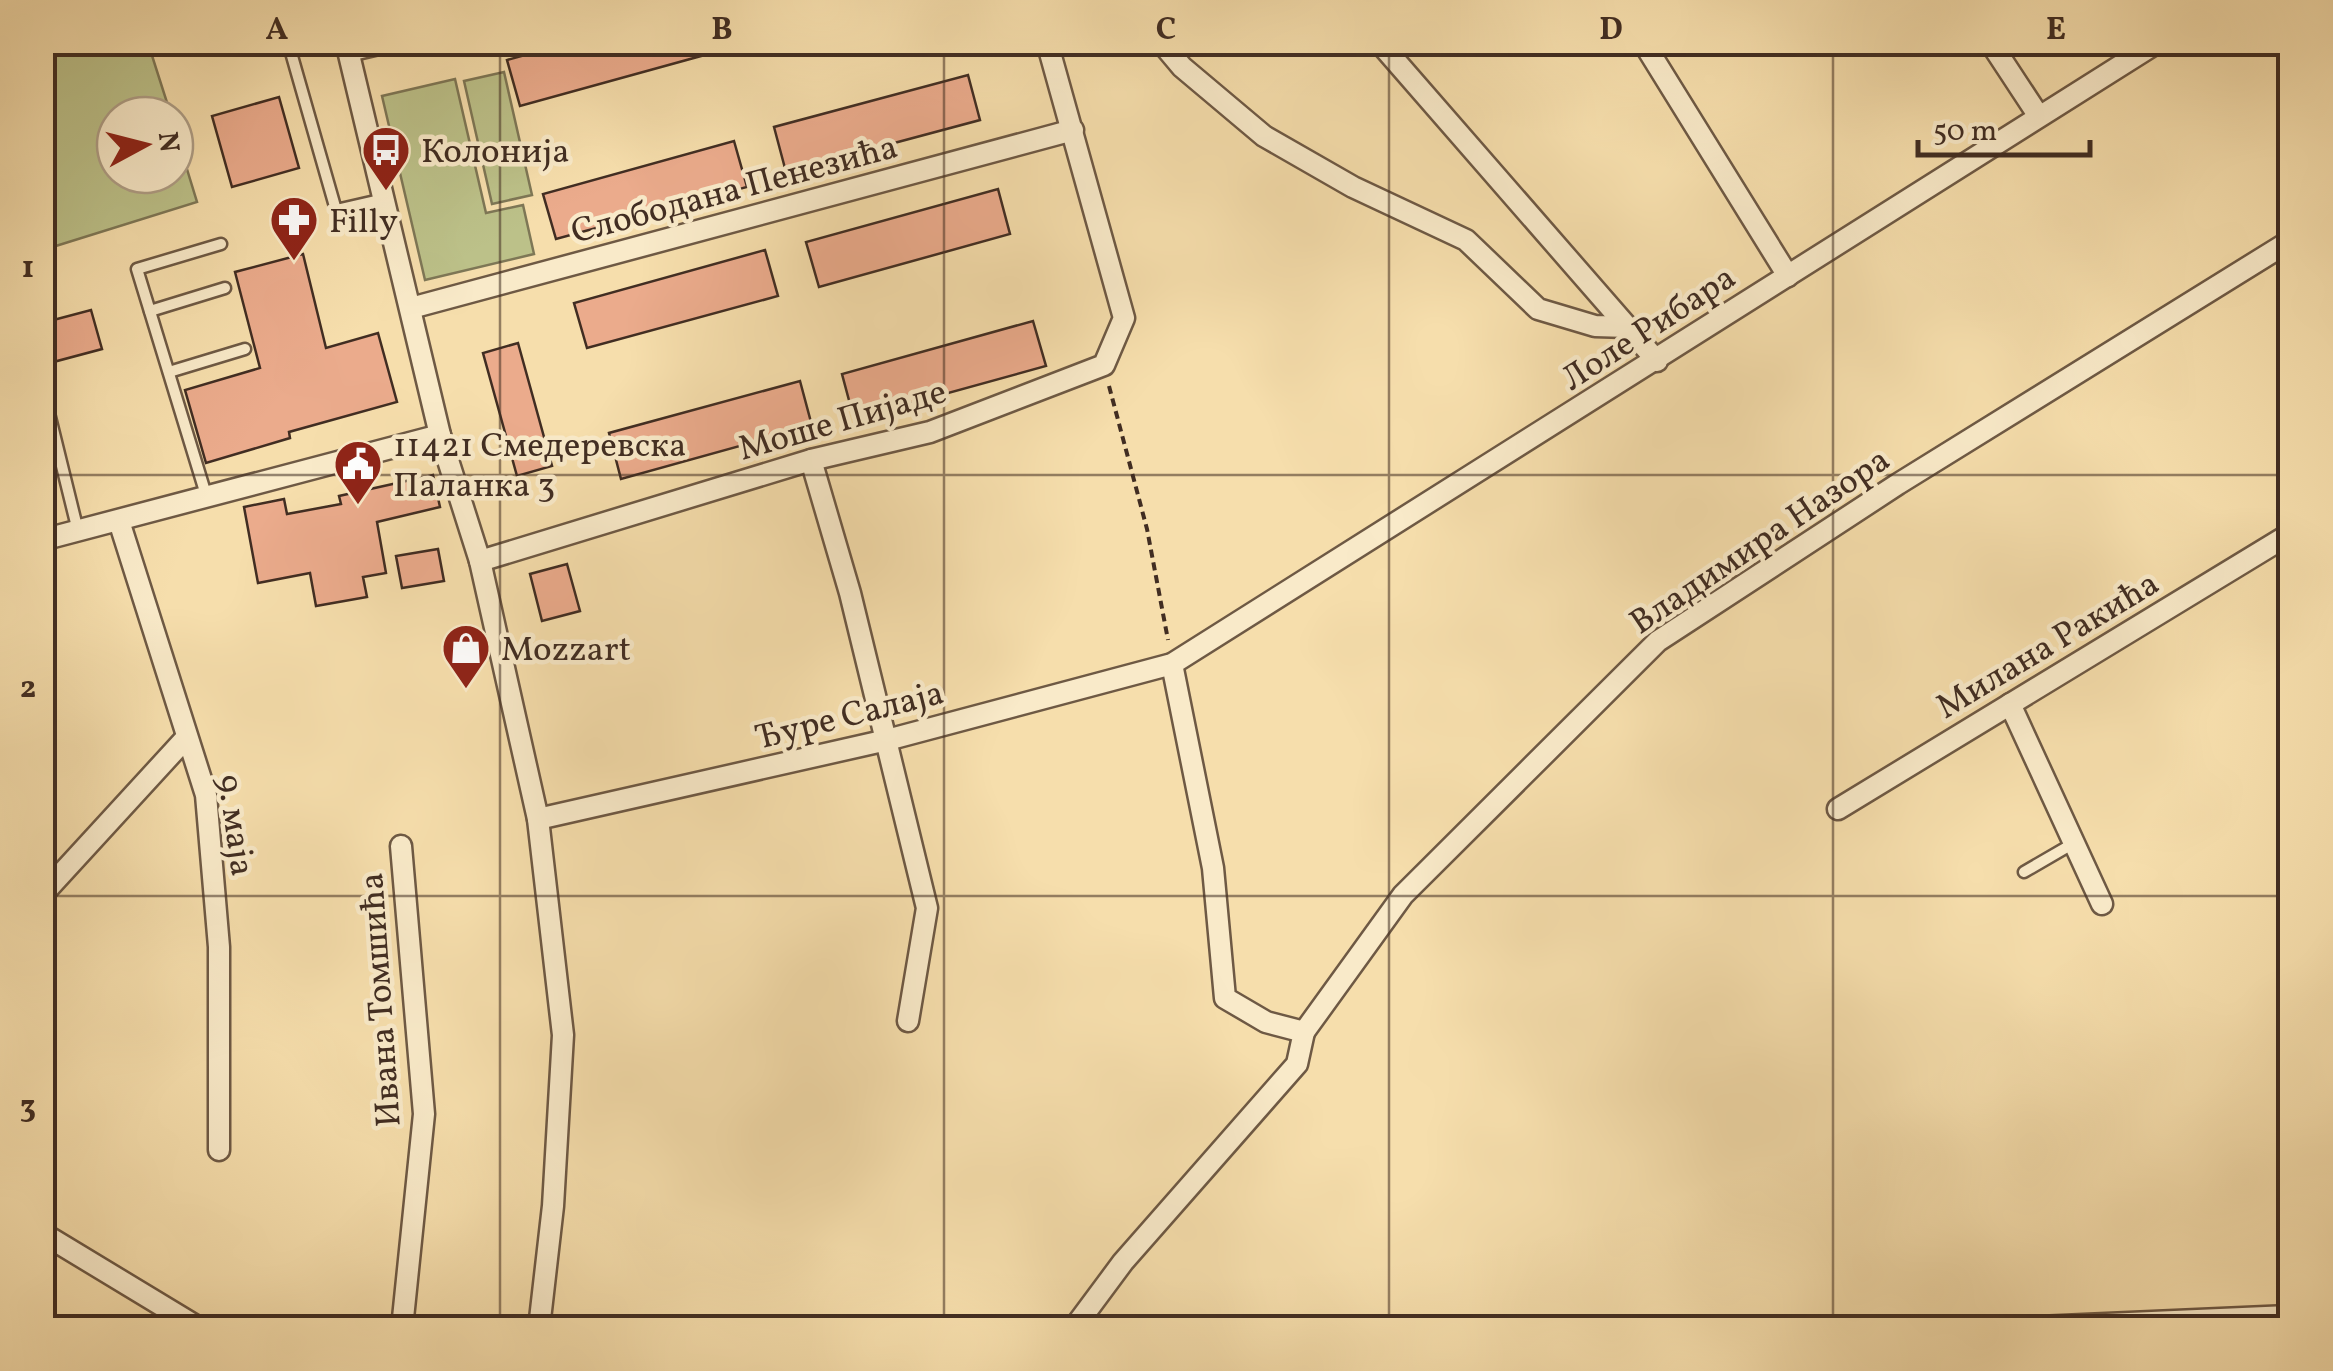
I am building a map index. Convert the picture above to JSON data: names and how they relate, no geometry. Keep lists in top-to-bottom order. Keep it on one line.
{"streets":{"street":["Слободана Пенезића","Лоле Рибара","Моше Пијаде","Владимира Назора","Милана Ракића","Ђуре Салаја","9. маја","Ивана Томшића"]},"crossings":[["Лоле Рибара","Ђуре Салаја"]],"places":{"bus stop":["Колонија"],"pharmacy":["Filly"],"public building":["11421 Смедеревска Паланка 3"],"shop":["Mozzart"]},"scale_bar":"50 m","north":"right","grid":{"columns":["A","B","C","D","E"],"rows":["1","2","3"]}}
